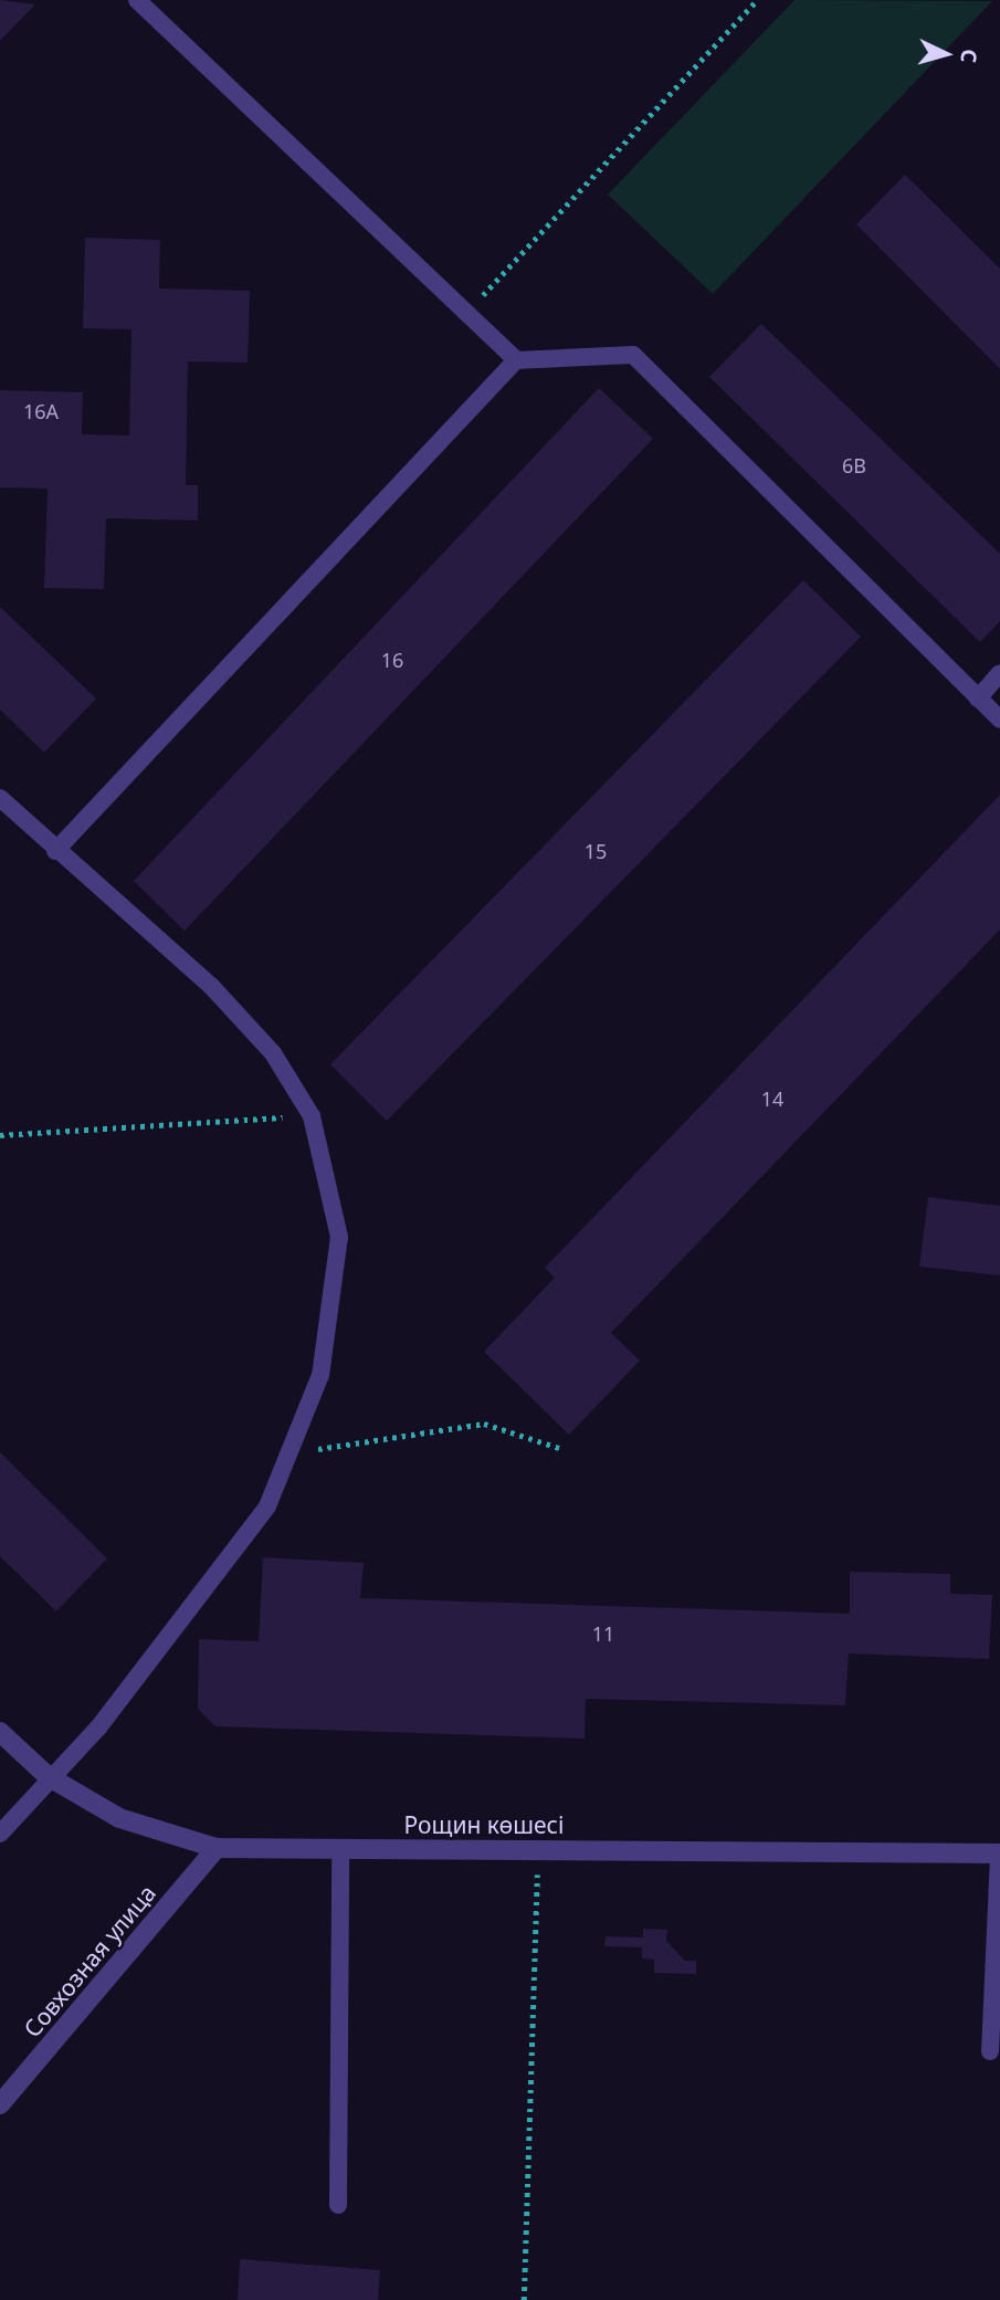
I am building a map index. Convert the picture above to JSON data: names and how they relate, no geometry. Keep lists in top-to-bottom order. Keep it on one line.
{"streets":{"street":["Рощин көшесі","Совхозная улица"]},"crossings":[["Рощин көшесі","Совхозная улица"]],"house_numbers":["16А","6В","16","15","14","11"],"north":"right"}
